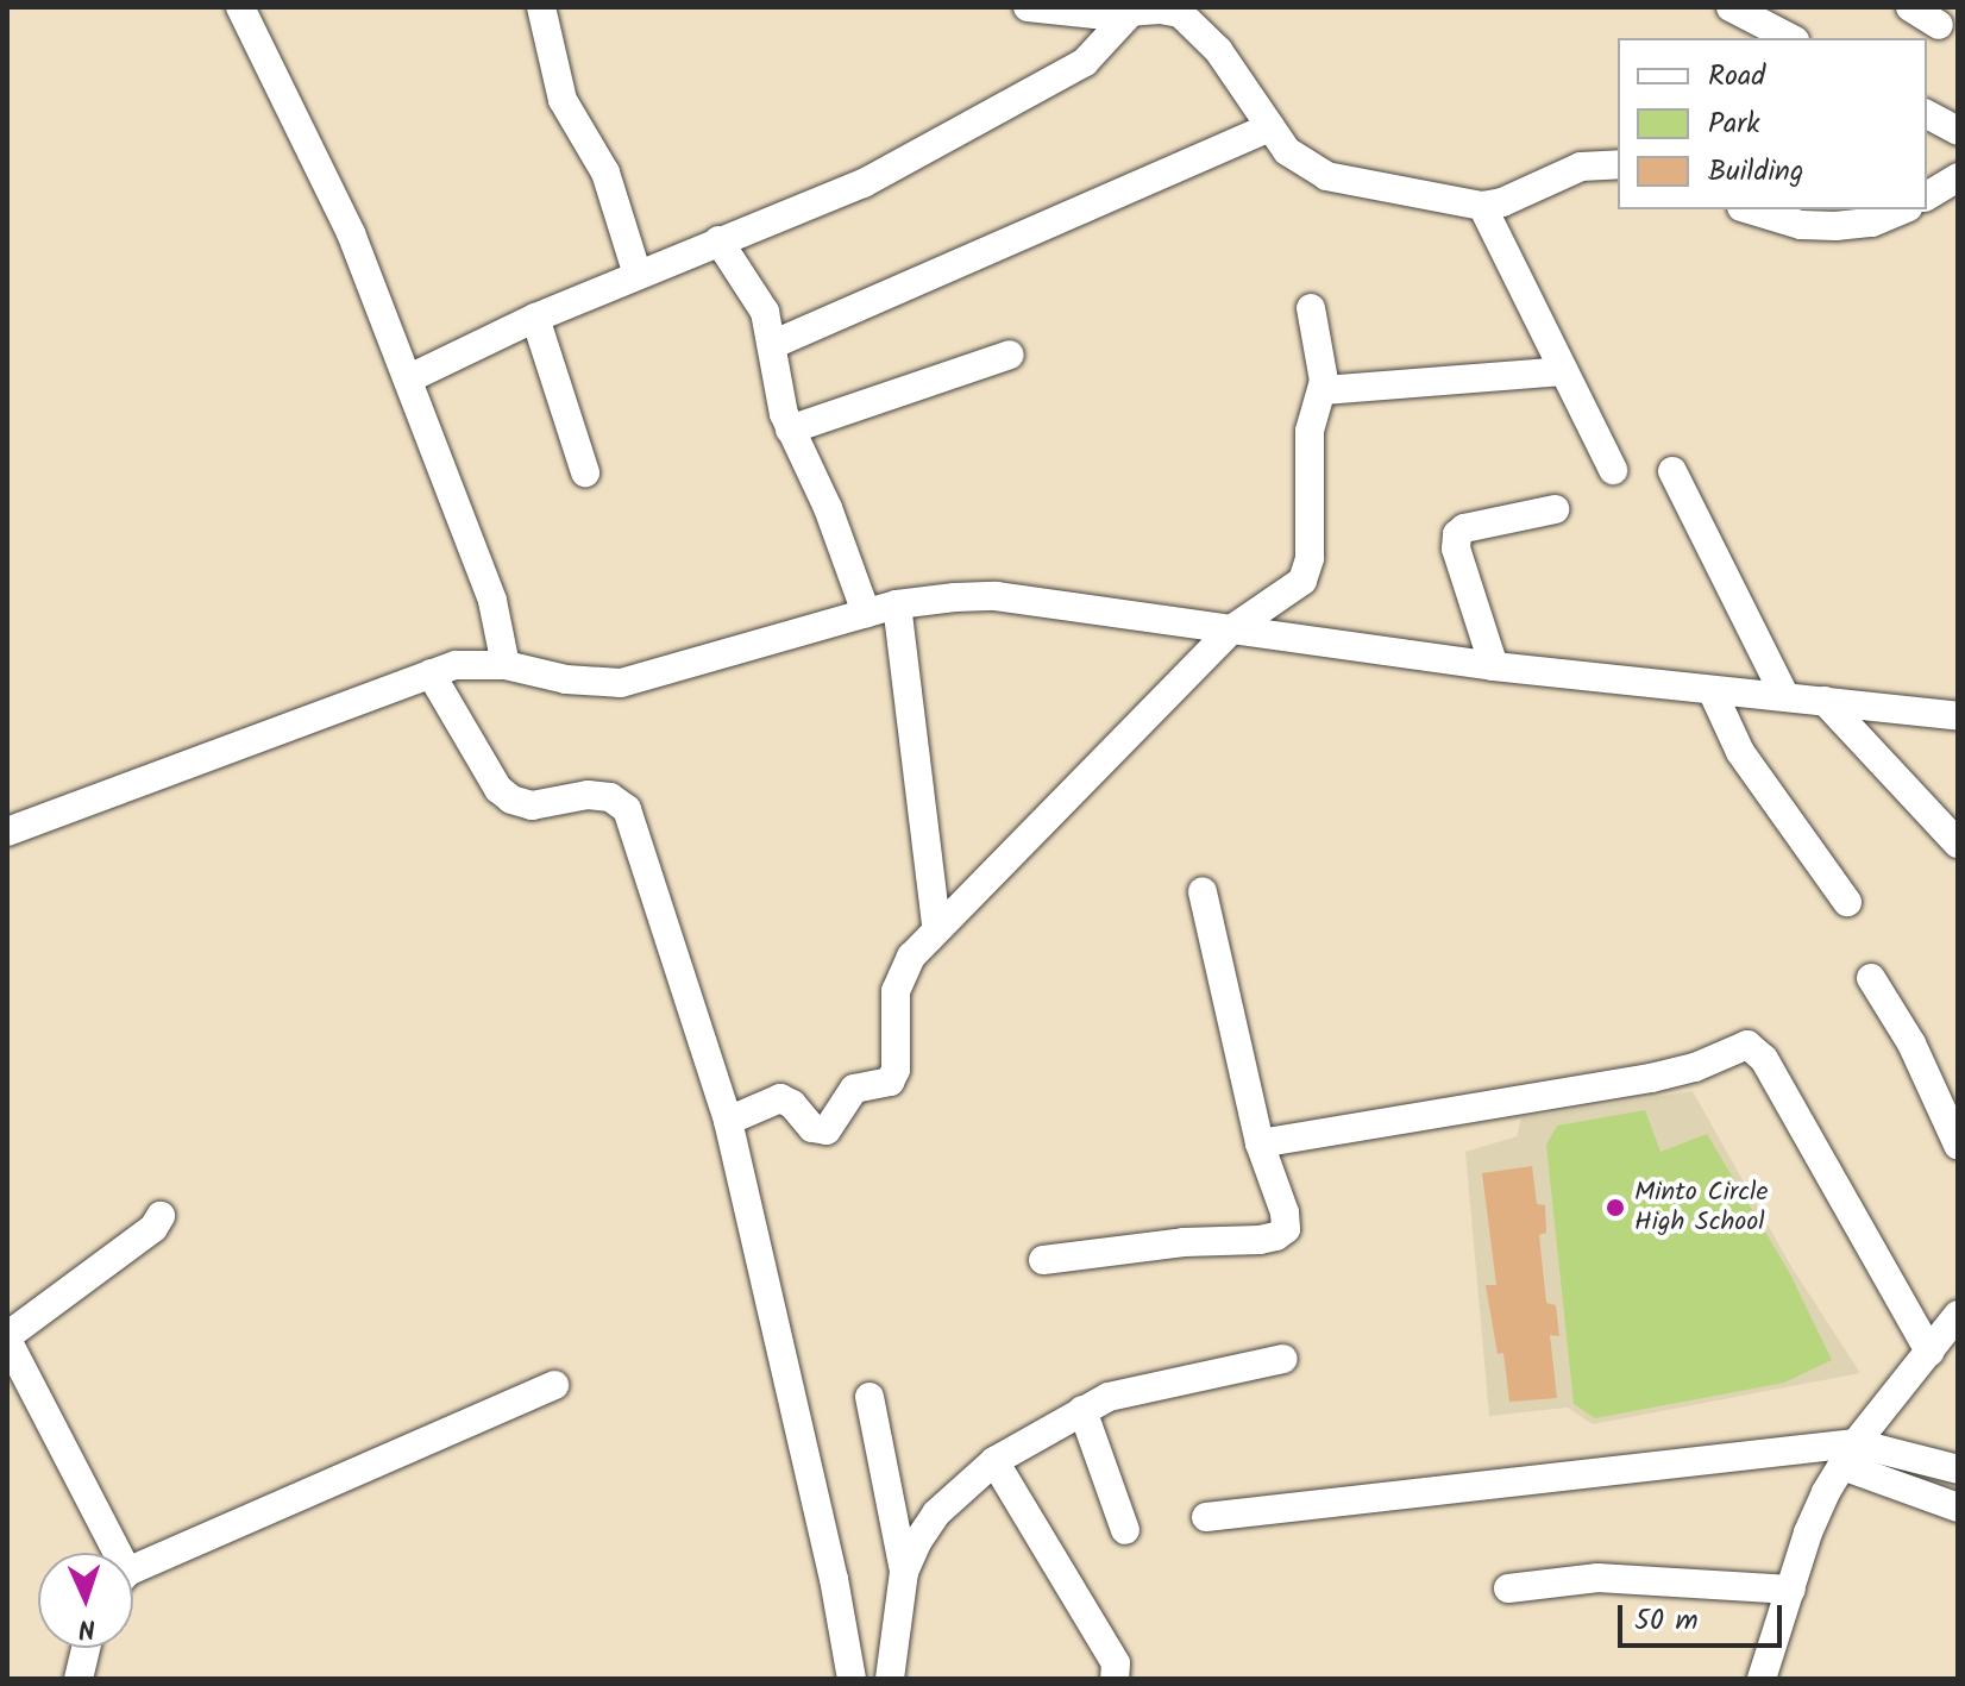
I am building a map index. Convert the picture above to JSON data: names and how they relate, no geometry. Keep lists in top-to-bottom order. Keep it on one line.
{"places":["Minto Circle High School"],"legend":["Road","Park","Building"],"scale_bar":"50 m","north":"bottom"}
